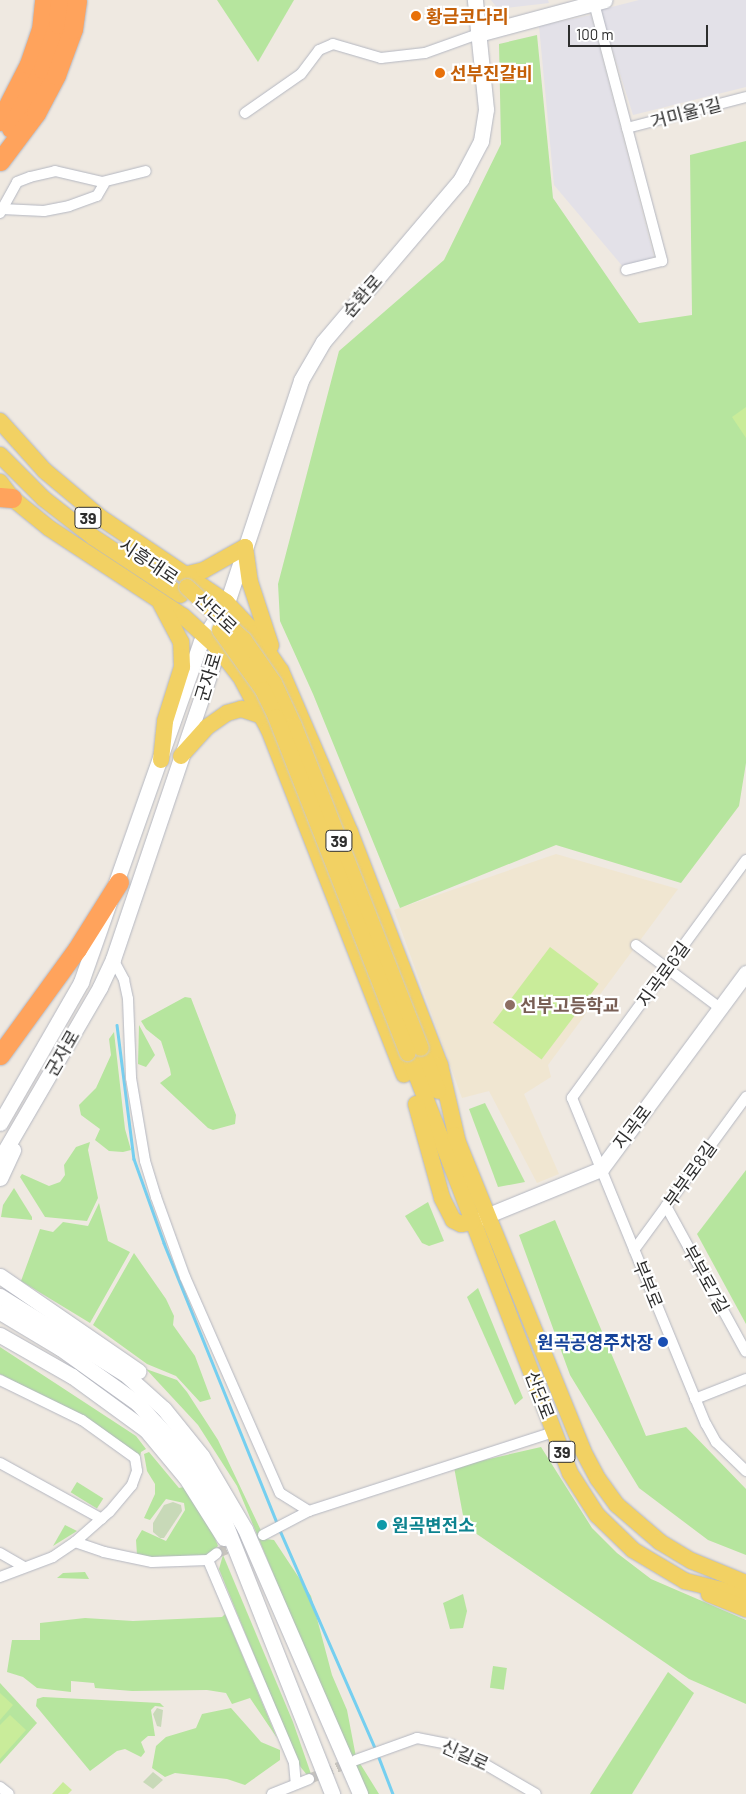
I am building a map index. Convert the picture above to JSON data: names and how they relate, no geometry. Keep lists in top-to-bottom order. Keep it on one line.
{"streets":{"main road":["순환로","39","시흥대로","산단로","군자로","지곡로"],"street":["거미울1길","지곡로6길","부부로8길","부부로7길","부부로","신길로"]},"crossings":[["순환로","군자로"],["시흥대로","산단로"],["지곡로6길","지곡로"],["지곡로6길","부부로"],["지곡로","부부로"],["부부로8길","부부로7길"],["부부로8길","부부로"]],"places":["황금코다리","선부진갈비","선부고등학교","원곡공영주차장","원곡변전소"],"scale_bar":"100 m"}
